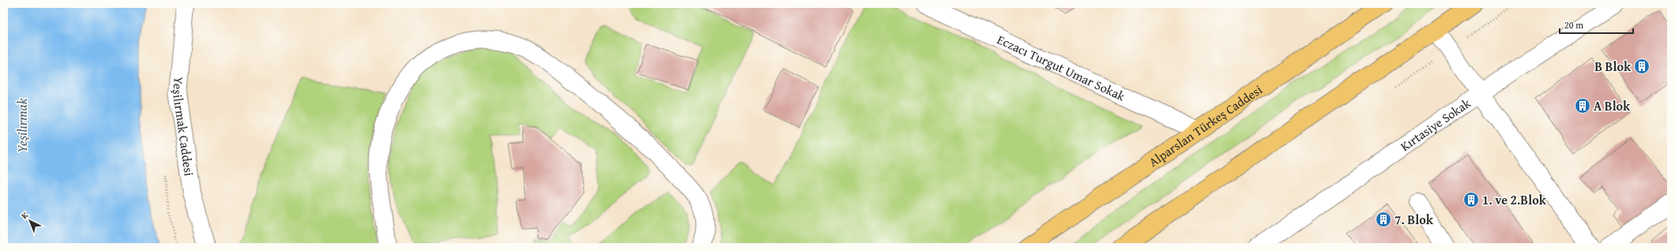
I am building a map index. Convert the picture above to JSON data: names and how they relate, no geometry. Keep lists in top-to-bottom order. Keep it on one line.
{"streets":{"highway":["Alparslan Türkeş Caddesi"],"street":["Eczacı Turgut Umar Sokak","Kırtasiye Sokak","Yeşilırmak Caddesi"]},"crossings":[["Eczacı Turgut Umar Sokak","Alparslan Türkeş Caddesi"]],"water":["Yeşilırmak"],"places":{"building":["B Blok","A Blok","1. ve 2.Blok","7. Blok"]},"scale_bar":"20 m","north":"top left"}
